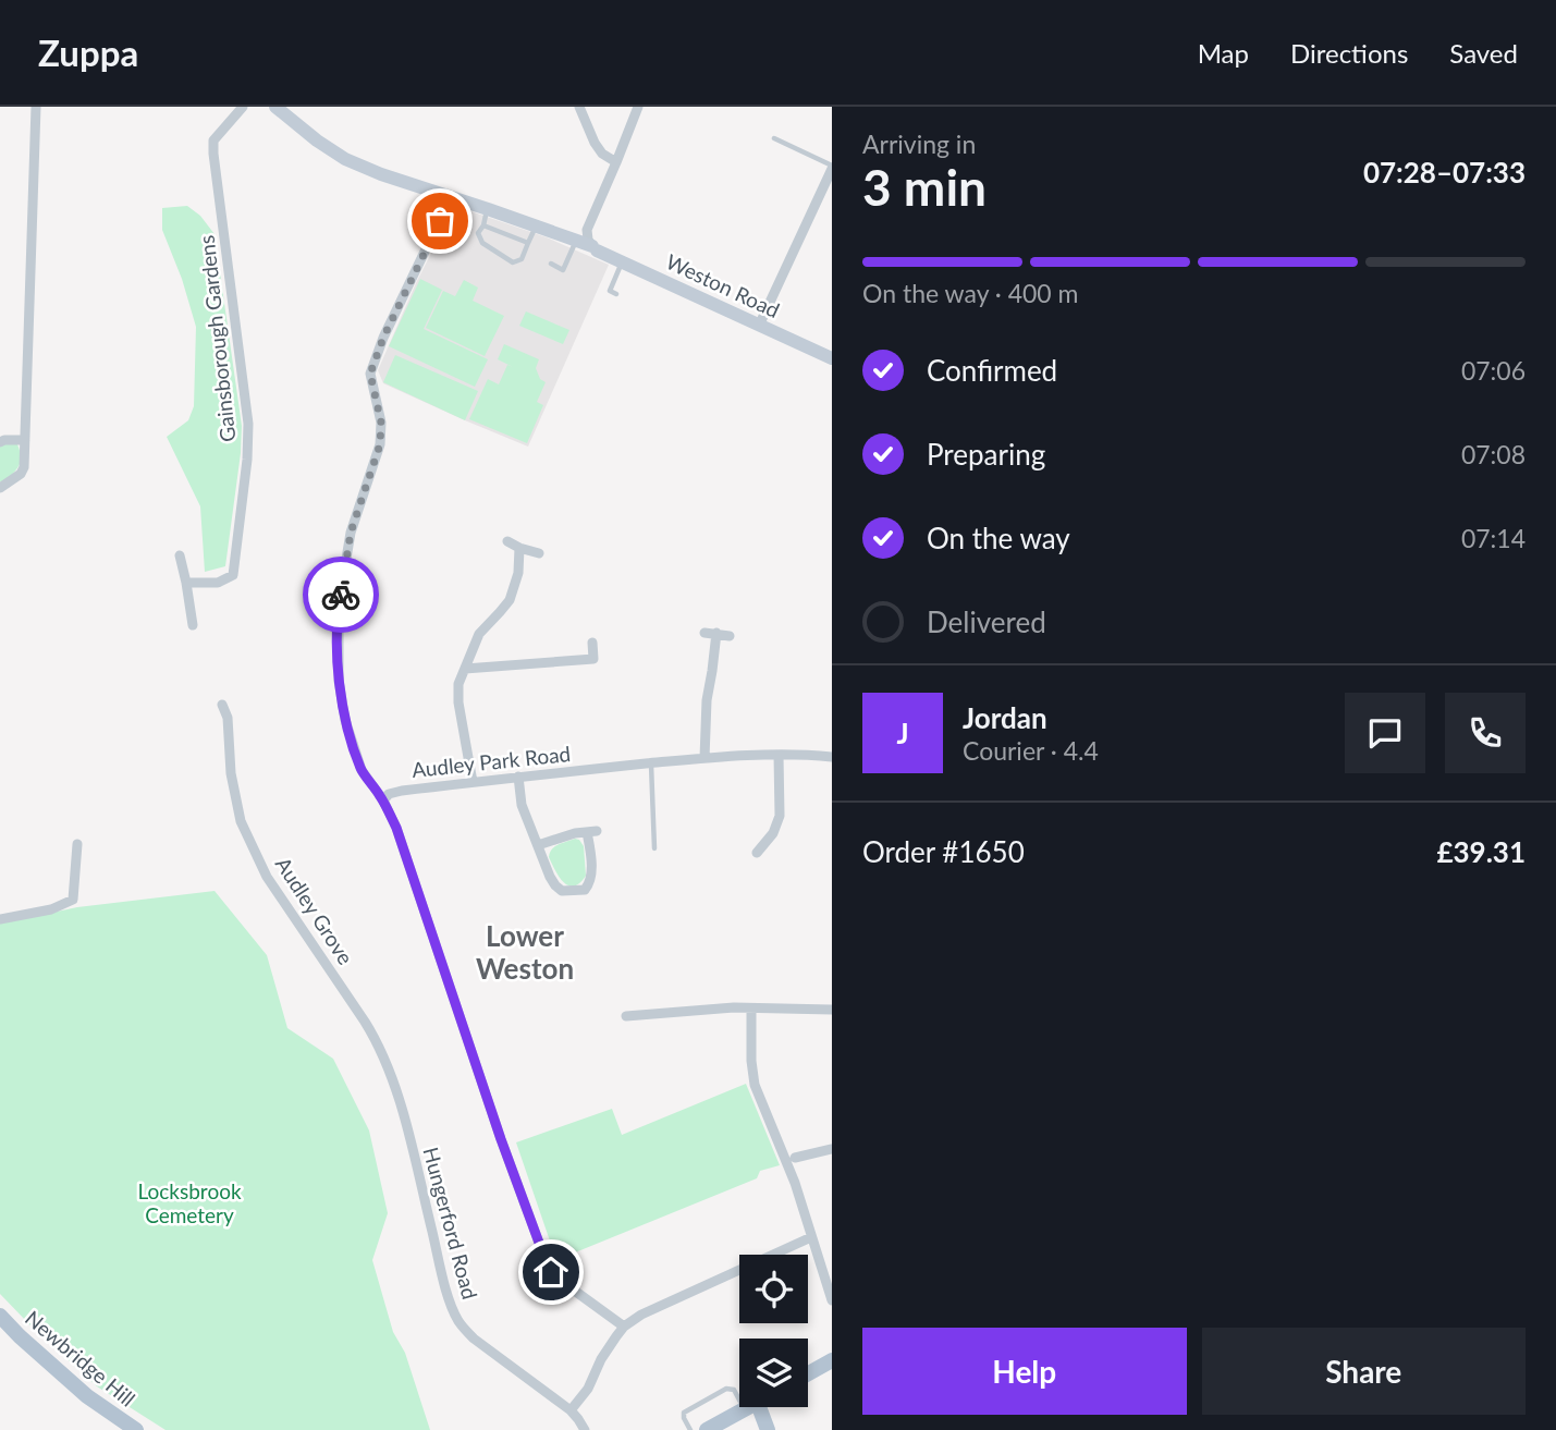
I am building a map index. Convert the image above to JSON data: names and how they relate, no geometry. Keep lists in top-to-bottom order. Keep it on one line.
{"streets":{"main road":["Newbridge Hill"],"street":["Weston Road","Gainsborough Gardens","Audley Park Road","Audley Grove","Hungerford Road"]},"crossings":[["Audley Grove","Hungerford Road"]],"districts":["Lower Weston"],"parks":["Locksbrook Cemetery"],"page":{"header":"Zuppa","nav":["Map","Directions","Saved"],"heading":["3 min","Arriving in","07:28–07:33"],"panel":["Jordan","Courier · 4.4","Order #1650","£39.31"],"bar":"On the way · 400 m","list":[["Confirmed","07:06"],["Preparing","07:08"],["On the way","07:14"],"Delivered"],"round":"J","buttons":["Help","Share"]}}
